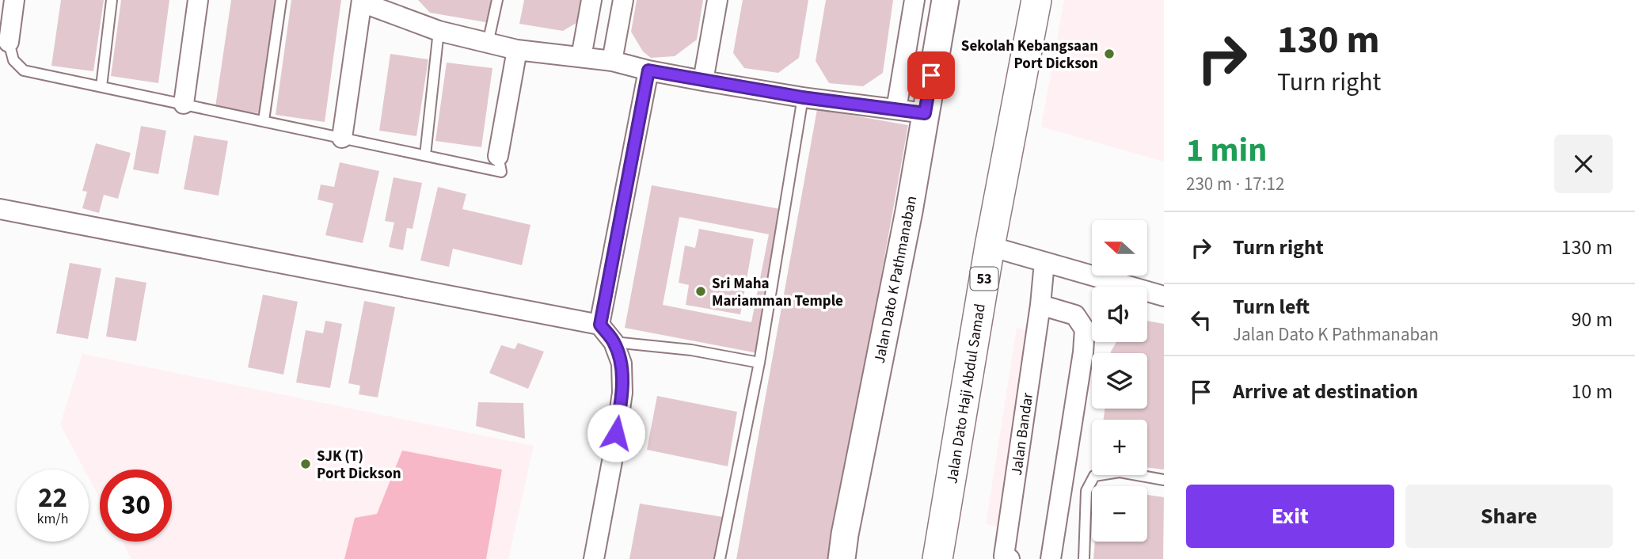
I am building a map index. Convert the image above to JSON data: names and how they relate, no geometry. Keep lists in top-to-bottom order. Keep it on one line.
{"streets":{"main road":["53","Jalan Dato Haji Abdul Samad"],"street":["Jalan Dato K Pathmanaban","Jalan Bandar"]},"places":["Sekolah Kebangsaan Port Dickson","Sri Maha Mariamman Temple","SJK (T) Port Dickson"],"north":"left","page":{"turn":["130 m","Turn right"],"heading":["1 min","230 m · 17:12"],"list":[{"name":"Turn right","value":"130 m"},{"name":"Turn left","note":"Jalan Dato K Pathmanaban","value":"90 m"},{"name":"Arrive at destination","value":"10 m"}],"map_buttons":["+","−"],"speed":"22 km/h","limit":"30","buttons":["Exit","Share"]}}
